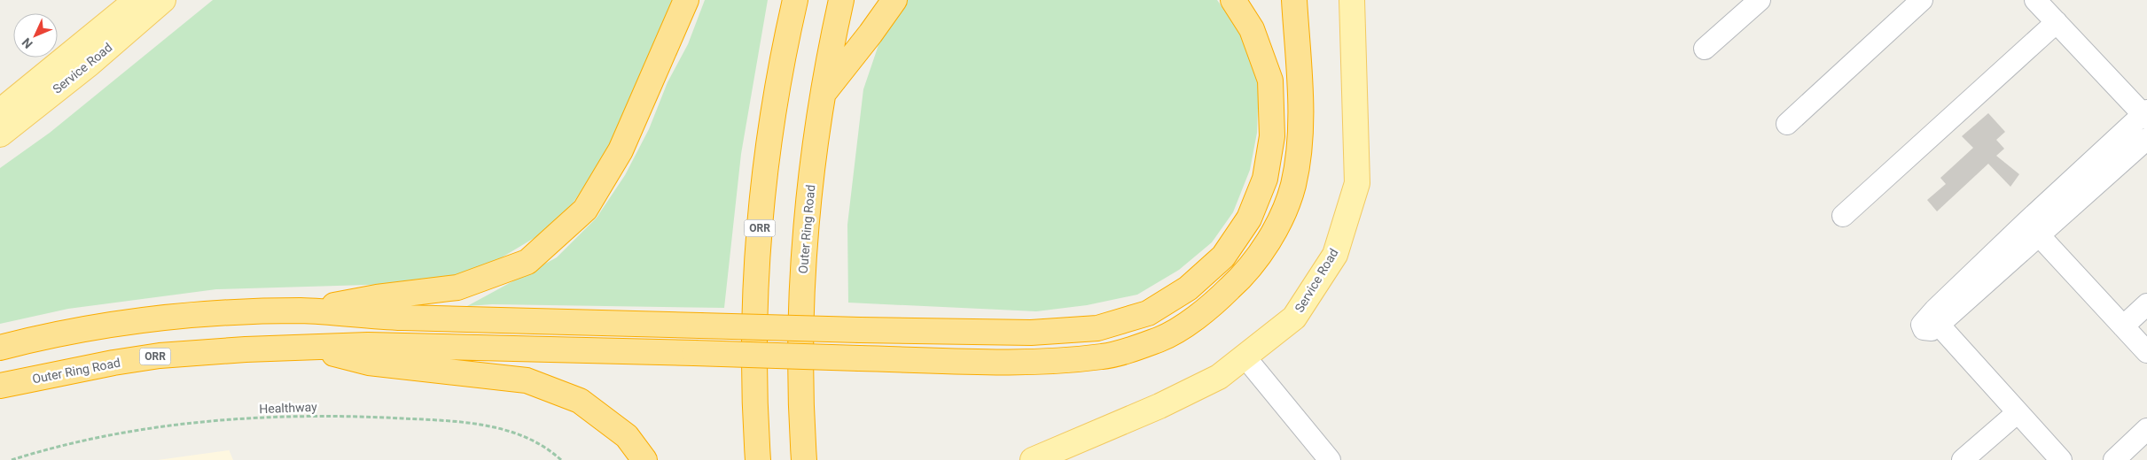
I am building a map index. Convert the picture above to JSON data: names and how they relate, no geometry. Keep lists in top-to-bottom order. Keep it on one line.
{"streets":{"highway":["ORR","Outer Ring Road"],"main road":["Service Road"],"path":["Healthway"]},"north":"bottom left"}
